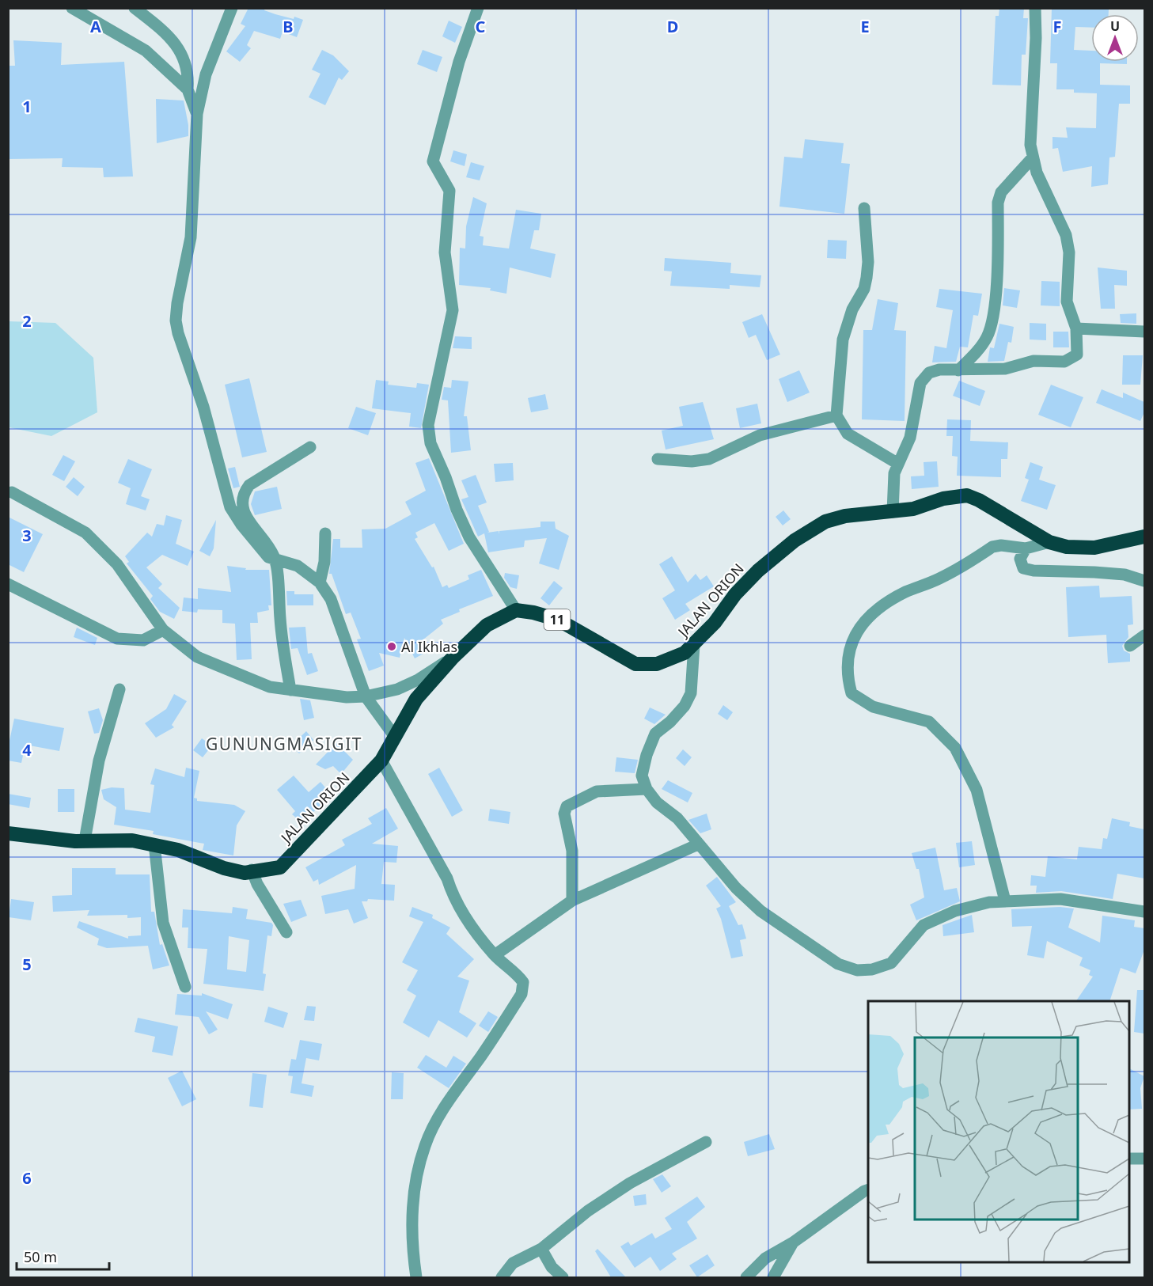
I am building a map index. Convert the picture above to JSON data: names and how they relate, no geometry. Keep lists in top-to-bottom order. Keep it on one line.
{"streets":{"highway":["JALAN ORION","11"]},"districts":["GUNUNGMASIGIT"],"places":["Al Ikhlas"],"scale_bar":"50 m","north":"top","grid":{"columns":["A","B","C","D","E","F"],"rows":["1","2","3","4","5","6"]}}
